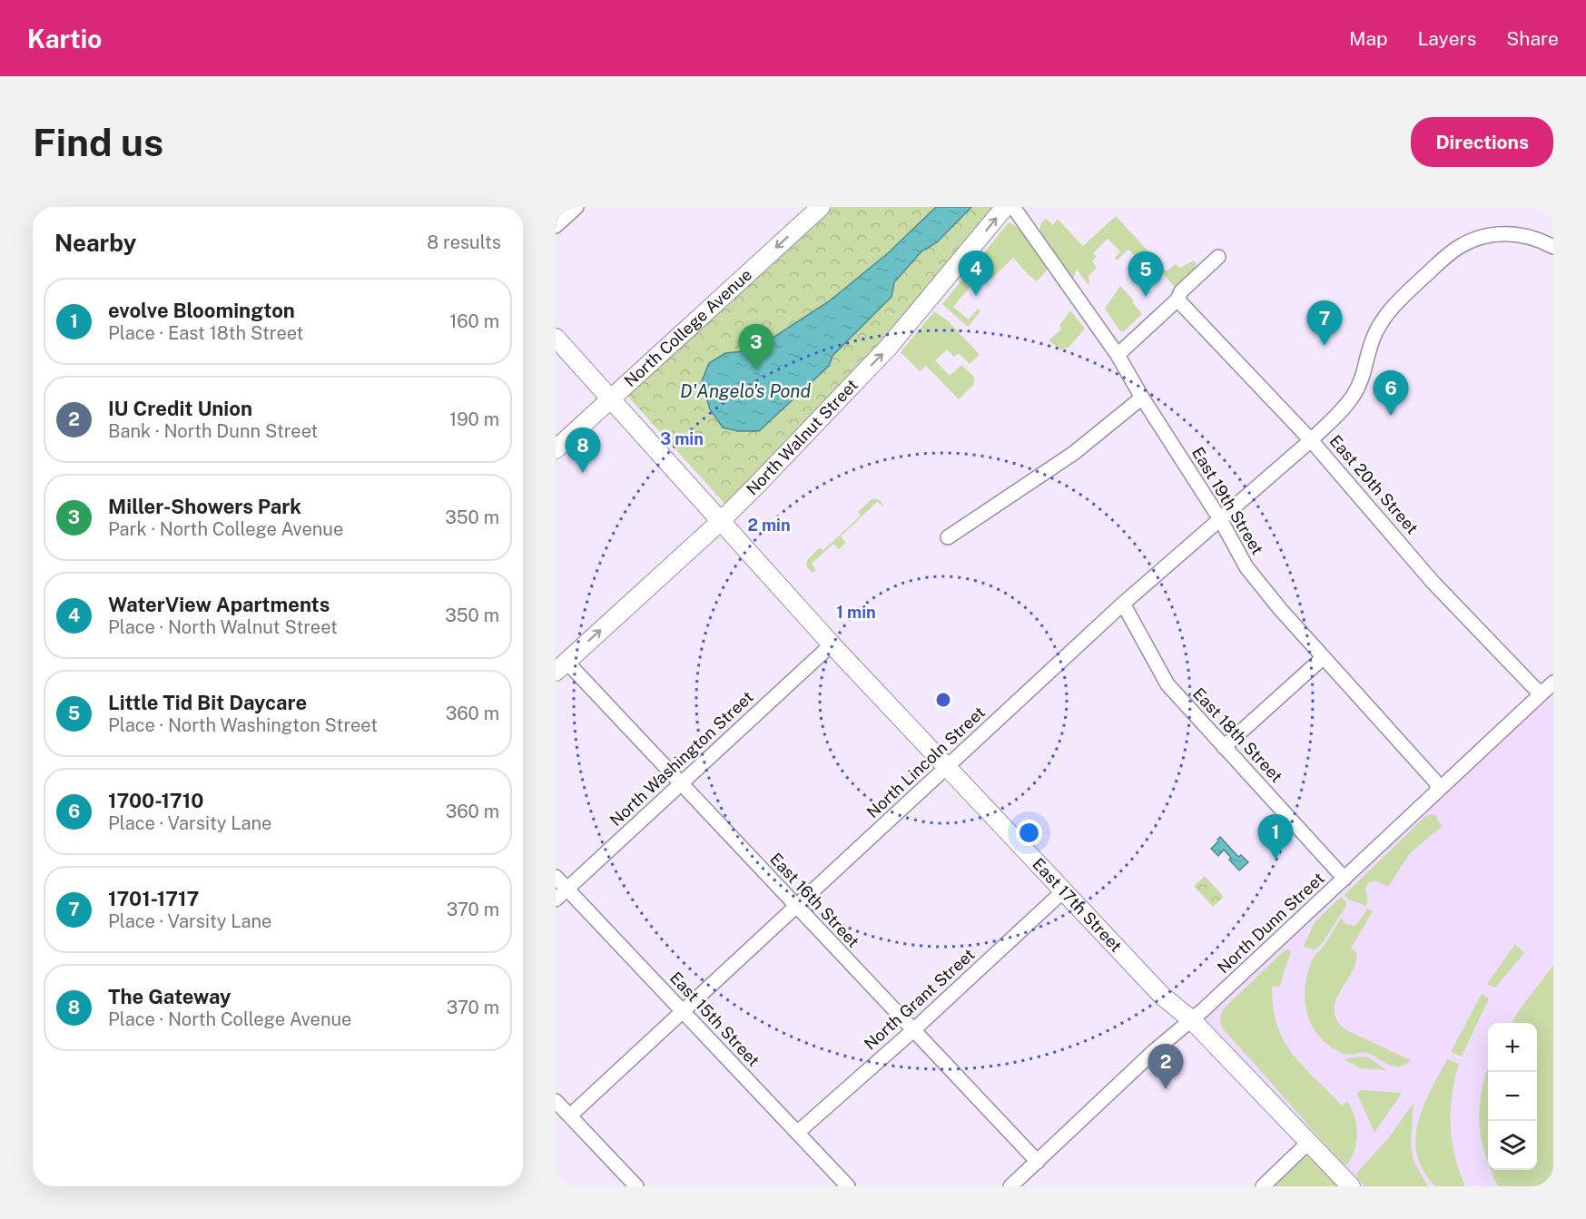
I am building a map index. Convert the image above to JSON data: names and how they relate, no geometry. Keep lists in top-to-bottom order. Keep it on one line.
{"streets":{"main road":["North College Avenue","North Walnut Street","East 17th Street"],"street":["East 20th Street","East 19th Street","East 18th Street","North Washington Street","North Lincoln Street","East 16th Street","North Dunn Street","North Grant Street","East 15th Street"]},"crossings":[["North College Avenue","East 17th Street"],["North Walnut Street","East 16th Street"],["North Walnut Street","East 17th Street"],["East 20th Street","North Lincoln Street"],["East 20th Street","North Dunn Street"],["East 19th Street","North Lincoln Street"],["East 19th Street","North Dunn Street"],["East 18th Street","North Lincoln Street"],["East 18th Street","North Dunn Street"],["North Washington Street","East 16th Street"],["North Washington Street","East 17th Street"],["North Washington Street","East 15th Street"],["North Lincoln Street","East 16th Street"],["North Lincoln Street","East 17th Street"],["North Lincoln Street","East 15th Street"],["East 16th Street","North Dunn Street"],["East 16th Street","North Grant Street"],["East 17th Street","North Dunn Street"],["East 17th Street","North Grant Street"],["North Grant Street","East 15th Street"]],"one_way":["North College Avenue","North Walnut Street"],"water":["D'Angelo's Pond"],"page":{"header":"Kartio","nav":["Map","Layers","Share"],"buttons":"Directions","title":"Find us","heading":["Nearby","8 results"],"pins":["4","5","7","3","6","8","1","2"],"list":[{"mark":"1","name":"evolve Bloomington","note":"Place · East 18th Street","value":"160 m"},{"mark":"2","name":"IU Credit Union","note":"Bank · North Dunn Street","value":"190 m"},{"mark":"3","name":"Miller-Showers Park","note":"Park · North College Avenue","value":"350 m"},{"mark":"4","name":"WaterView Apartments","note":"Place · North Walnut Street","value":"350 m"},{"mark":"5","name":"Little Tid Bit Daycare","note":"Place · North Washington Street","value":"360 m"},{"mark":"6","name":"1700-1710","note":"Place · Varsity Lane","value":"360 m"},{"mark":"7","name":"1701-1717","note":"Place · Varsity Lane","value":"370 m"},{"mark":"8","name":"The Gateway","note":"Place · North College Avenue","value":"370 m"}],"map_buttons":["+","−"]},"rings":["3 min","2 min","1 min"]}
